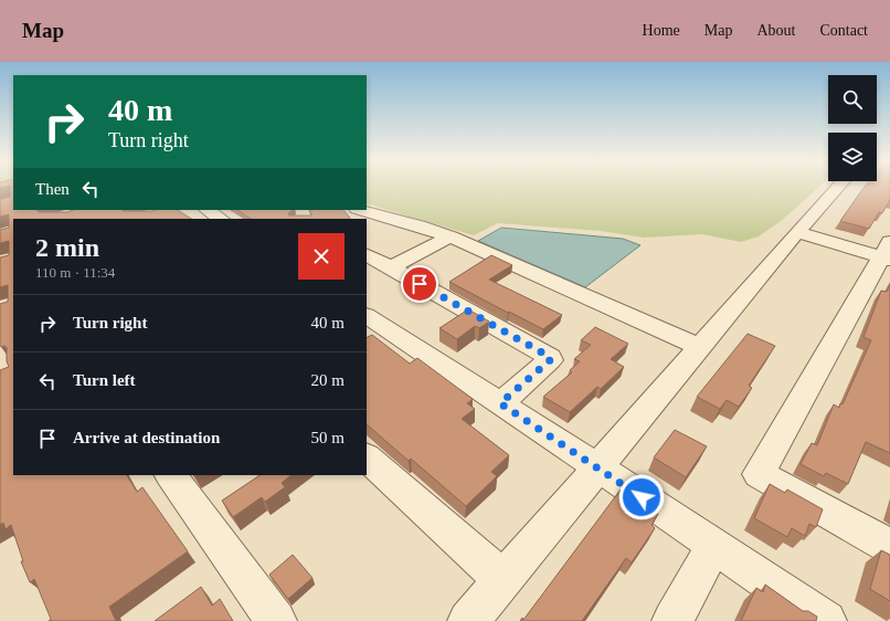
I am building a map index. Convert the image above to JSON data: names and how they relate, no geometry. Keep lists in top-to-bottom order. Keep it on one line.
{"page":{"header":"Map","nav":["Home","Map","About","Contact"],"turn":["40 m","Turn right"],"then":"Then","heading":["2 min","110 m · 11:34"],"list":[{"name":"Turn right","value":"40 m"},{"name":"Turn left","value":"20 m"},{"name":"Arrive at destination","value":"50 m"}]}}
